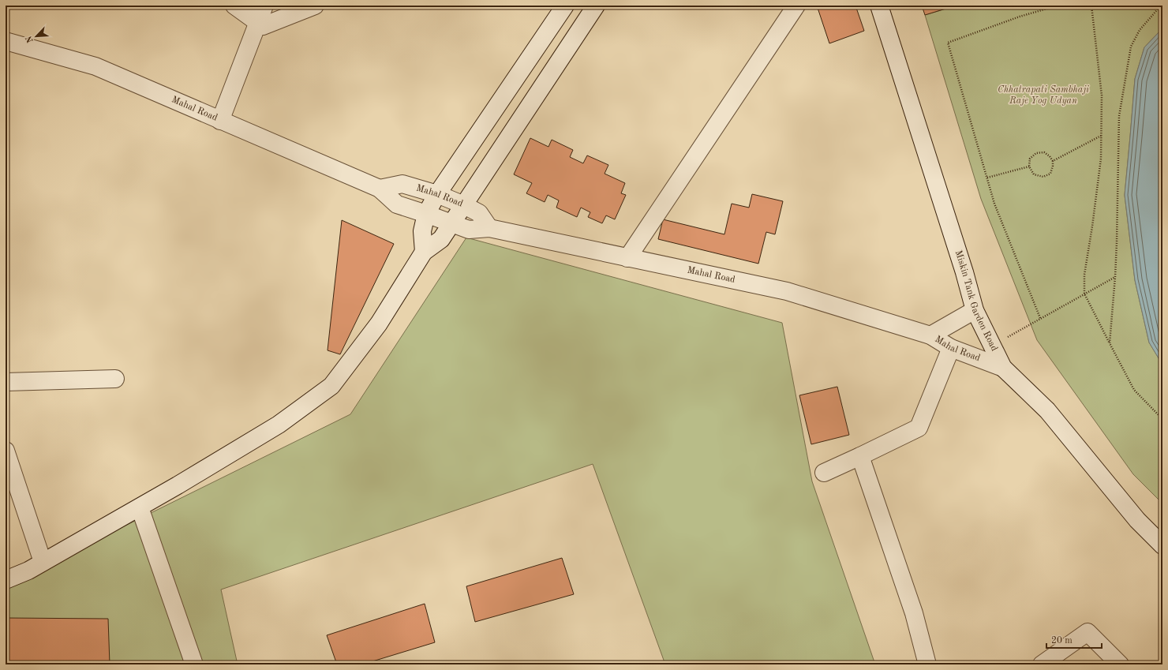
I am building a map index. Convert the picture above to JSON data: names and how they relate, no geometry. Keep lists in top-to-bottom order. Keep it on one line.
{"streets":{"street":["Mahal Road","Miskin Tank Garden Road"]},"crossings":[["Mahal Road","Miskin Tank Garden Road"]],"parks":["Chhatrapati Sambhaji Raje Yog Udyan"],"scale_bar":"20 m","north":"bottom left"}
